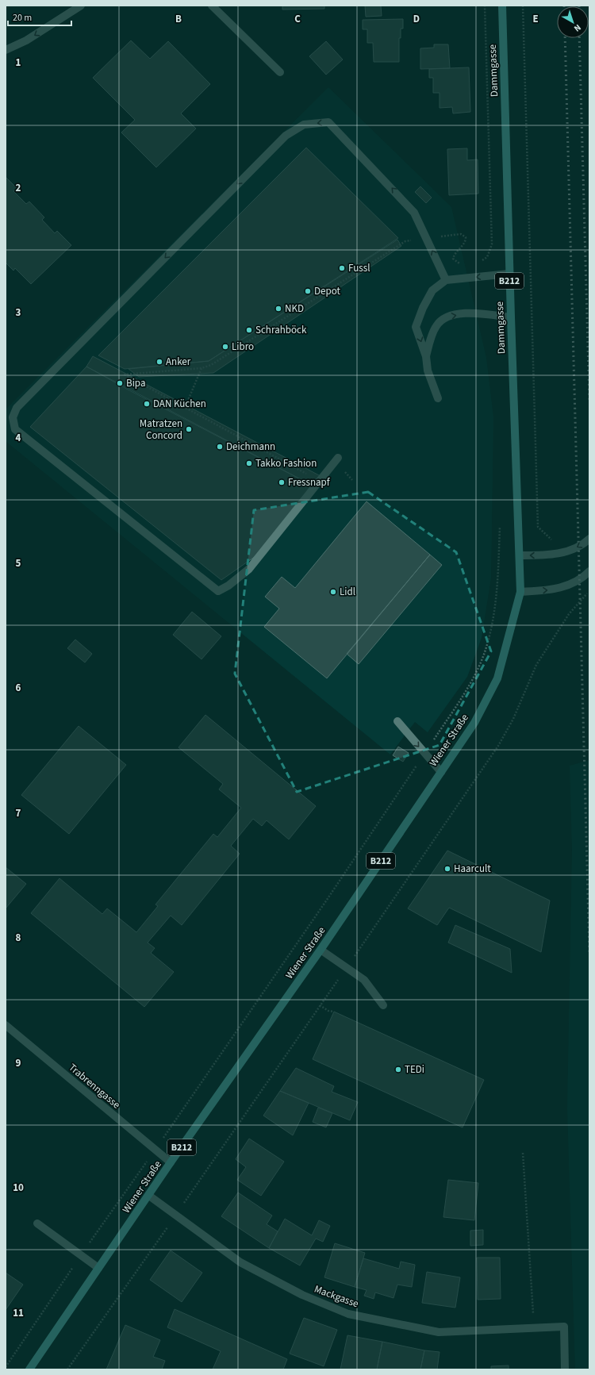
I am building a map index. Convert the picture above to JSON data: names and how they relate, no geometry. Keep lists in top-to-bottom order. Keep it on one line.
{"streets":{"main road":["Dammgasse","B212","Wiener Straße"],"street":["Trabrenngasse","Mackgasse"]},"crossings":[["Dammgasse","Wiener Straße"],["Wiener Straße","Trabrenngasse"],["Wiener Straße","Mackgasse"]],"places":["Fussl","Depot","NKD","Schrahböck","Libro","Anker","Bipa","DAN Küchen","Matratzen Concord","Deichmann","Takko Fashion","Fressnapf","Lidl","Haarcult","TEDi"],"scale_bar":"20 m","north":"bottom right","grid":{"columns":["B","C","D","E"],"rows":["1","2","3","4","5","6","7","8","9","10","11"]}}
